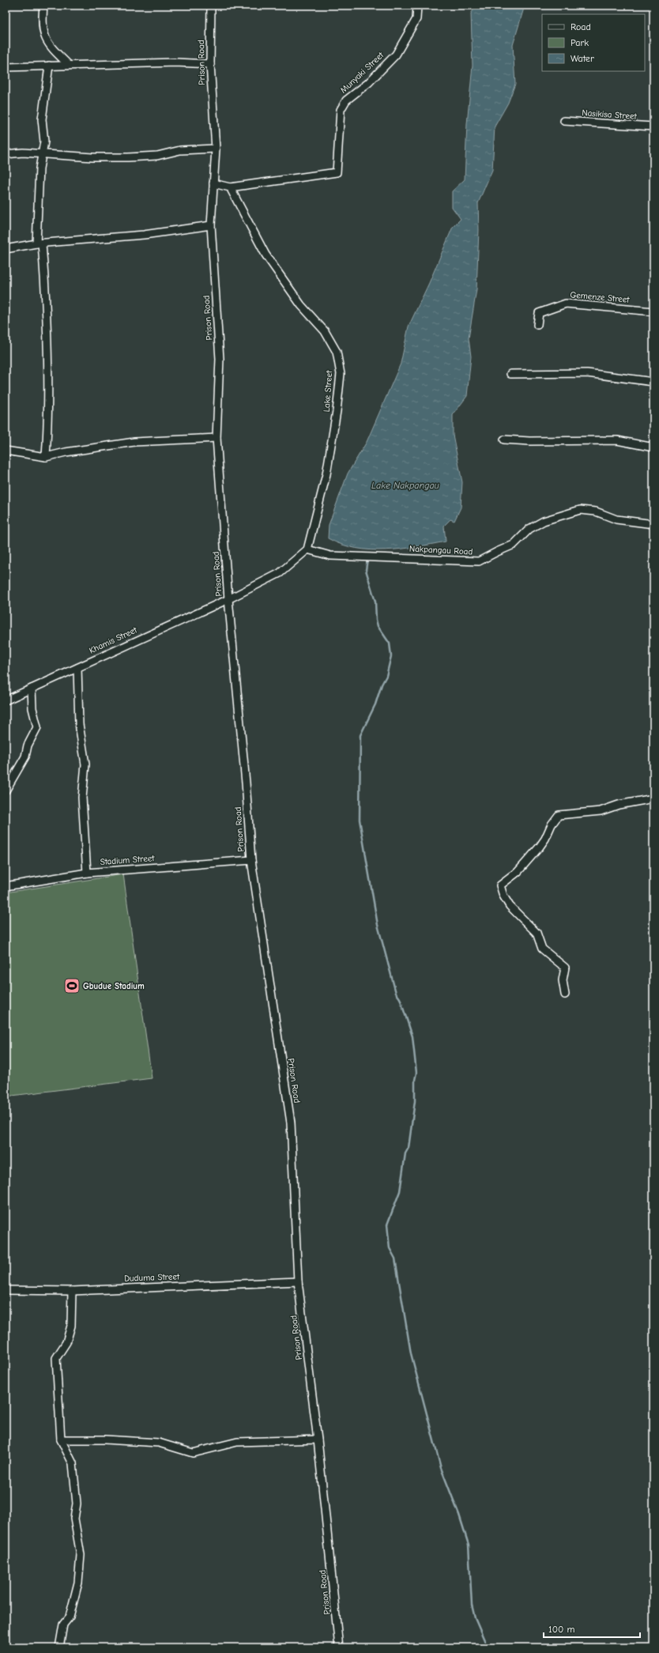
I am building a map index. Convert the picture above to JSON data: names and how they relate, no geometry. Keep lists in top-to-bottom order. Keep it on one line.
{"streets":{"street":["Prison Road","Munyaki Street","Nasikisa Street","Gemenze Street","Lake Street","Nakpangau Road","Khamis Street","Stadium Street","Duduma Street"]},"crossings":[["Prison Road","Khamis Street"],["Prison Road","Stadium Street"],["Prison Road","Duduma Street"],["Munyaki Street","Lake Street"],["Lake Street","Nakpangau Road"]],"water":["Lake Nakpangau"],"places":{"sports":["Gbudue Stadium"]},"legend":["Road","Park","Water"],"scale_bar":"100 m"}
